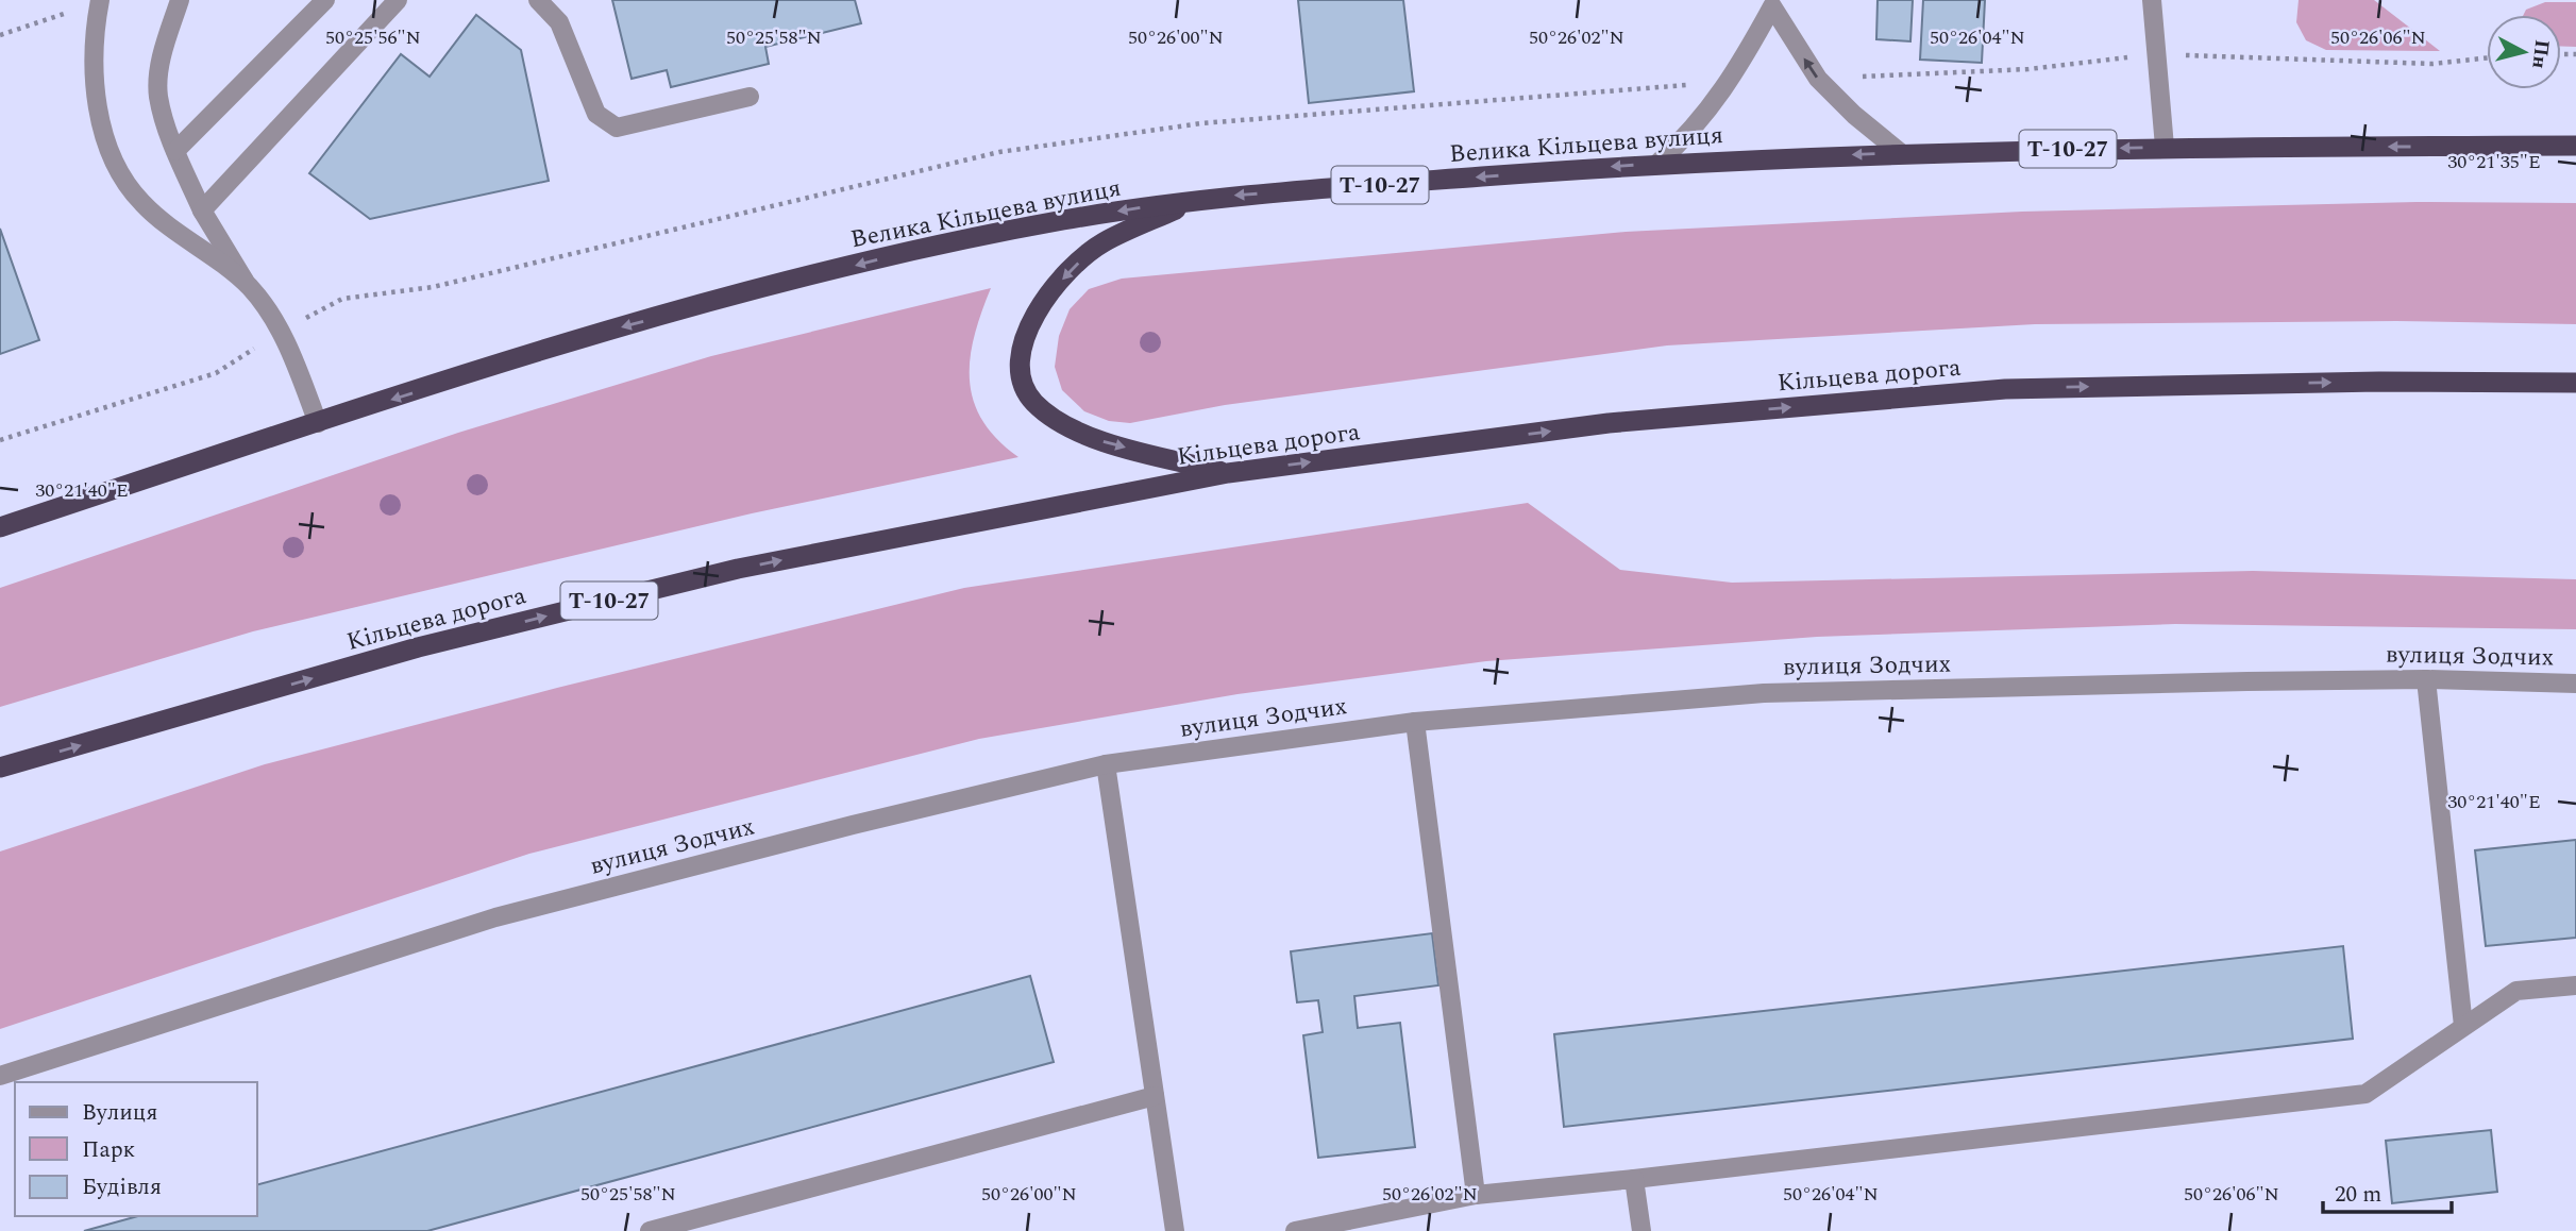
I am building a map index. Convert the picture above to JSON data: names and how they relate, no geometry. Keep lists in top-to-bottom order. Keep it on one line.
{"streets":{"highway":["Велика Кільцева вулиця","Т-10-27","Кільцева дорога"],"street":["вулиця Зодчих"]},"one_way":["Велика Кільцева вулиця","Кільцева дорога"],"legend":["Вулиця","Парк","Будівля"],"scale_bar":"20 m","north":"right","coordinates":["50°25'56\"N","50°25'58\"N","50°26'00\"N","50°26'02\"N","50°26'04\"N","50°26'06\"N","30°21'35\"E","30°21'40\"E"]}
